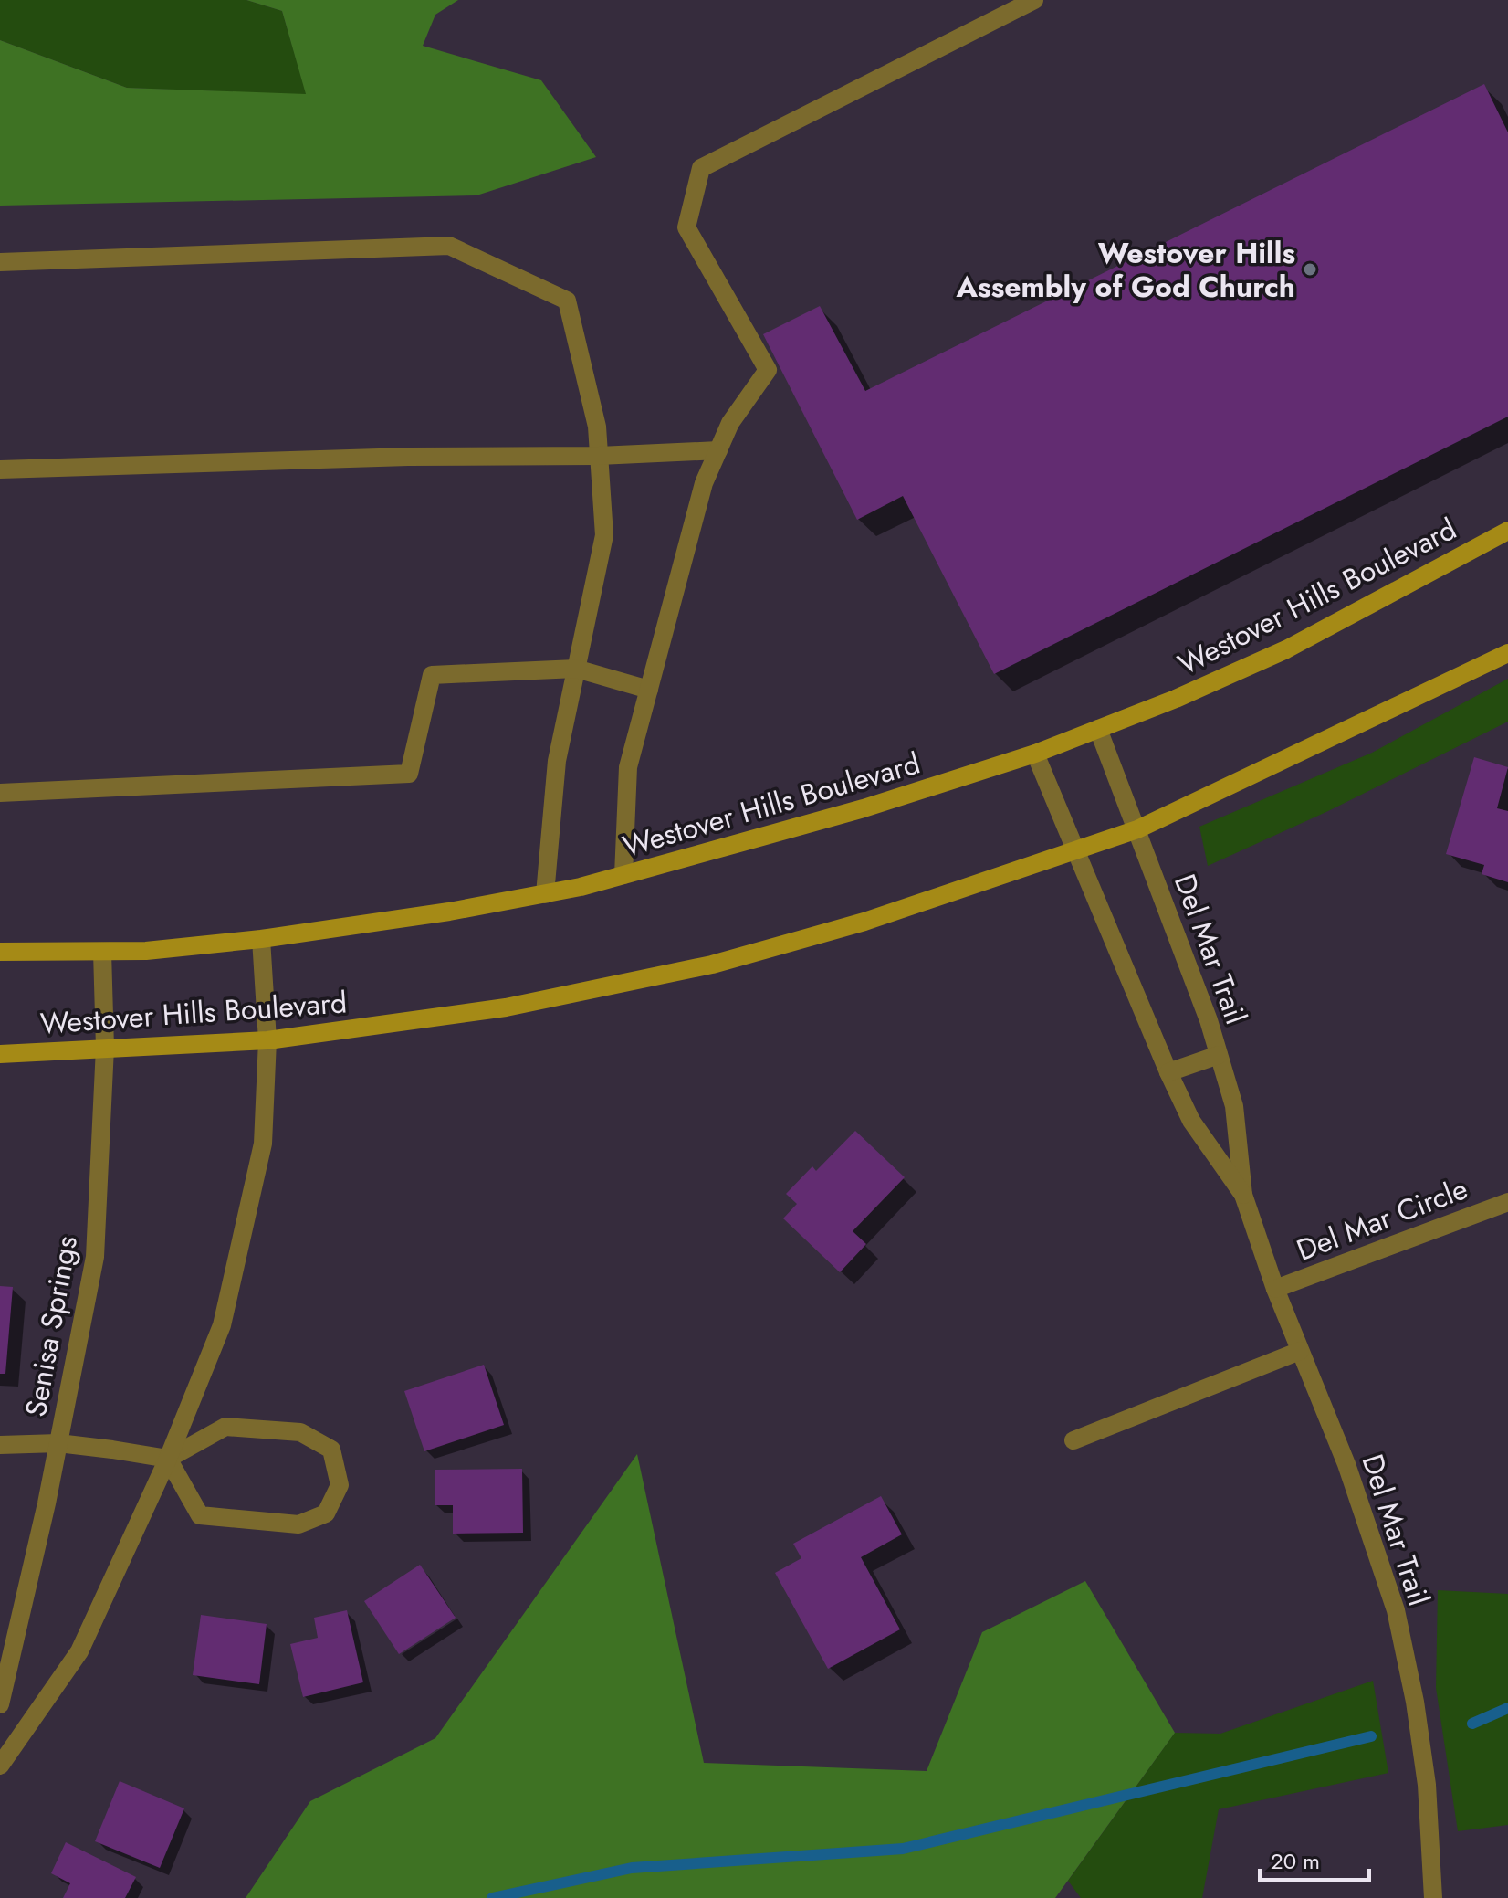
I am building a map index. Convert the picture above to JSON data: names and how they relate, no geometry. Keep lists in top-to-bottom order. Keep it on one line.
{"streets":{"main road":["Westover Hills Boulevard"],"street":["Del Mar Trail","Del Mar Circle","Senisa Springs"]},"crossings":[["Westover Hills Boulevard","Del Mar Trail"],["Westover Hills Boulevard","Senisa Springs"],["Del Mar Trail","Del Mar Circle"]],"places":["Westover Hills Assembly of God Church"],"scale_bar":"20 m"}
